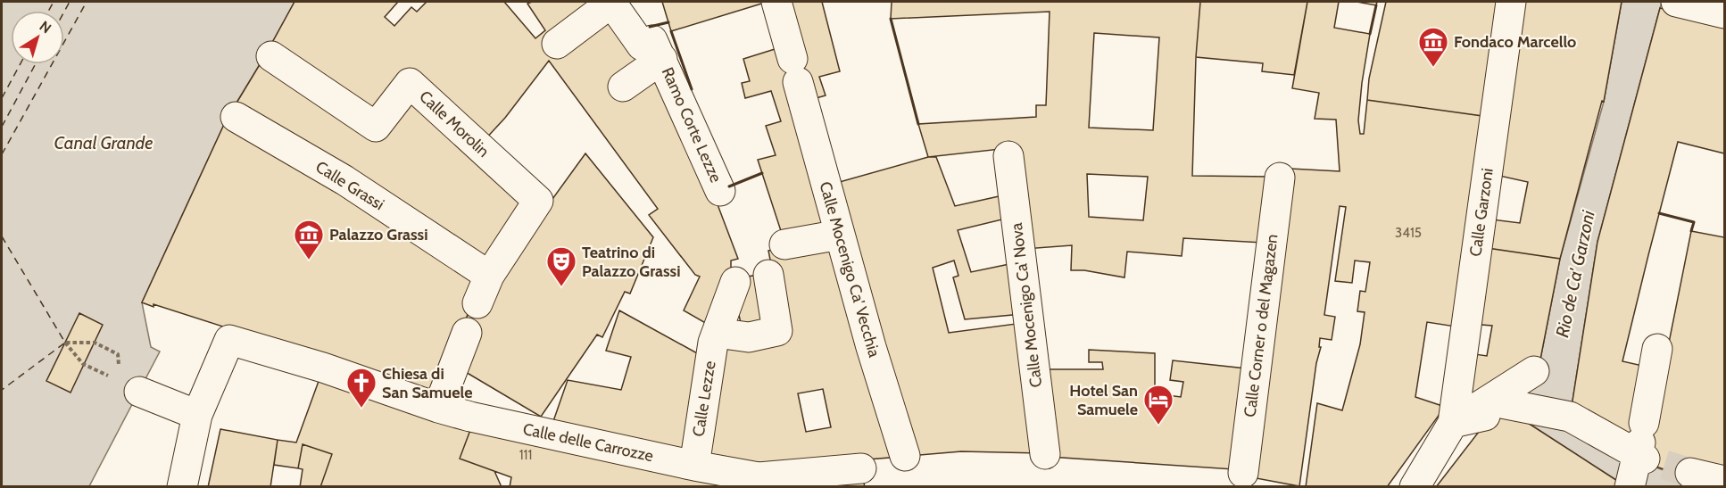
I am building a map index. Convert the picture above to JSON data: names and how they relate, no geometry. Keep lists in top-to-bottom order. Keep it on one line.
{"streets":{"street":["Calle Morolin","Ramo Corte Lezze","Calle Grassi","Calle Garzoni","Calle Mocenigo Ca' Vecchia","Calle Mocenigo Ca' Nova","Calle Corner o del Magazen","Calle Lezze","Calle delle Carrozze"]},"crossings":[["Calle Morolin","Calle Grassi"],["Calle Lezze","Calle delle Carrozze"]],"water":["Canal Grande","Rio de Ca' Garzoni"],"places":{"museum":["Fondaco Marcello","Palazzo Grassi"],"theatre":["Teatrino di Palazzo Grassi"],"church":["Chiesa di San Samuele"],"hotel":["Hotel San Samuele"]},"house_numbers":["3415","111"],"north":"top right"}
